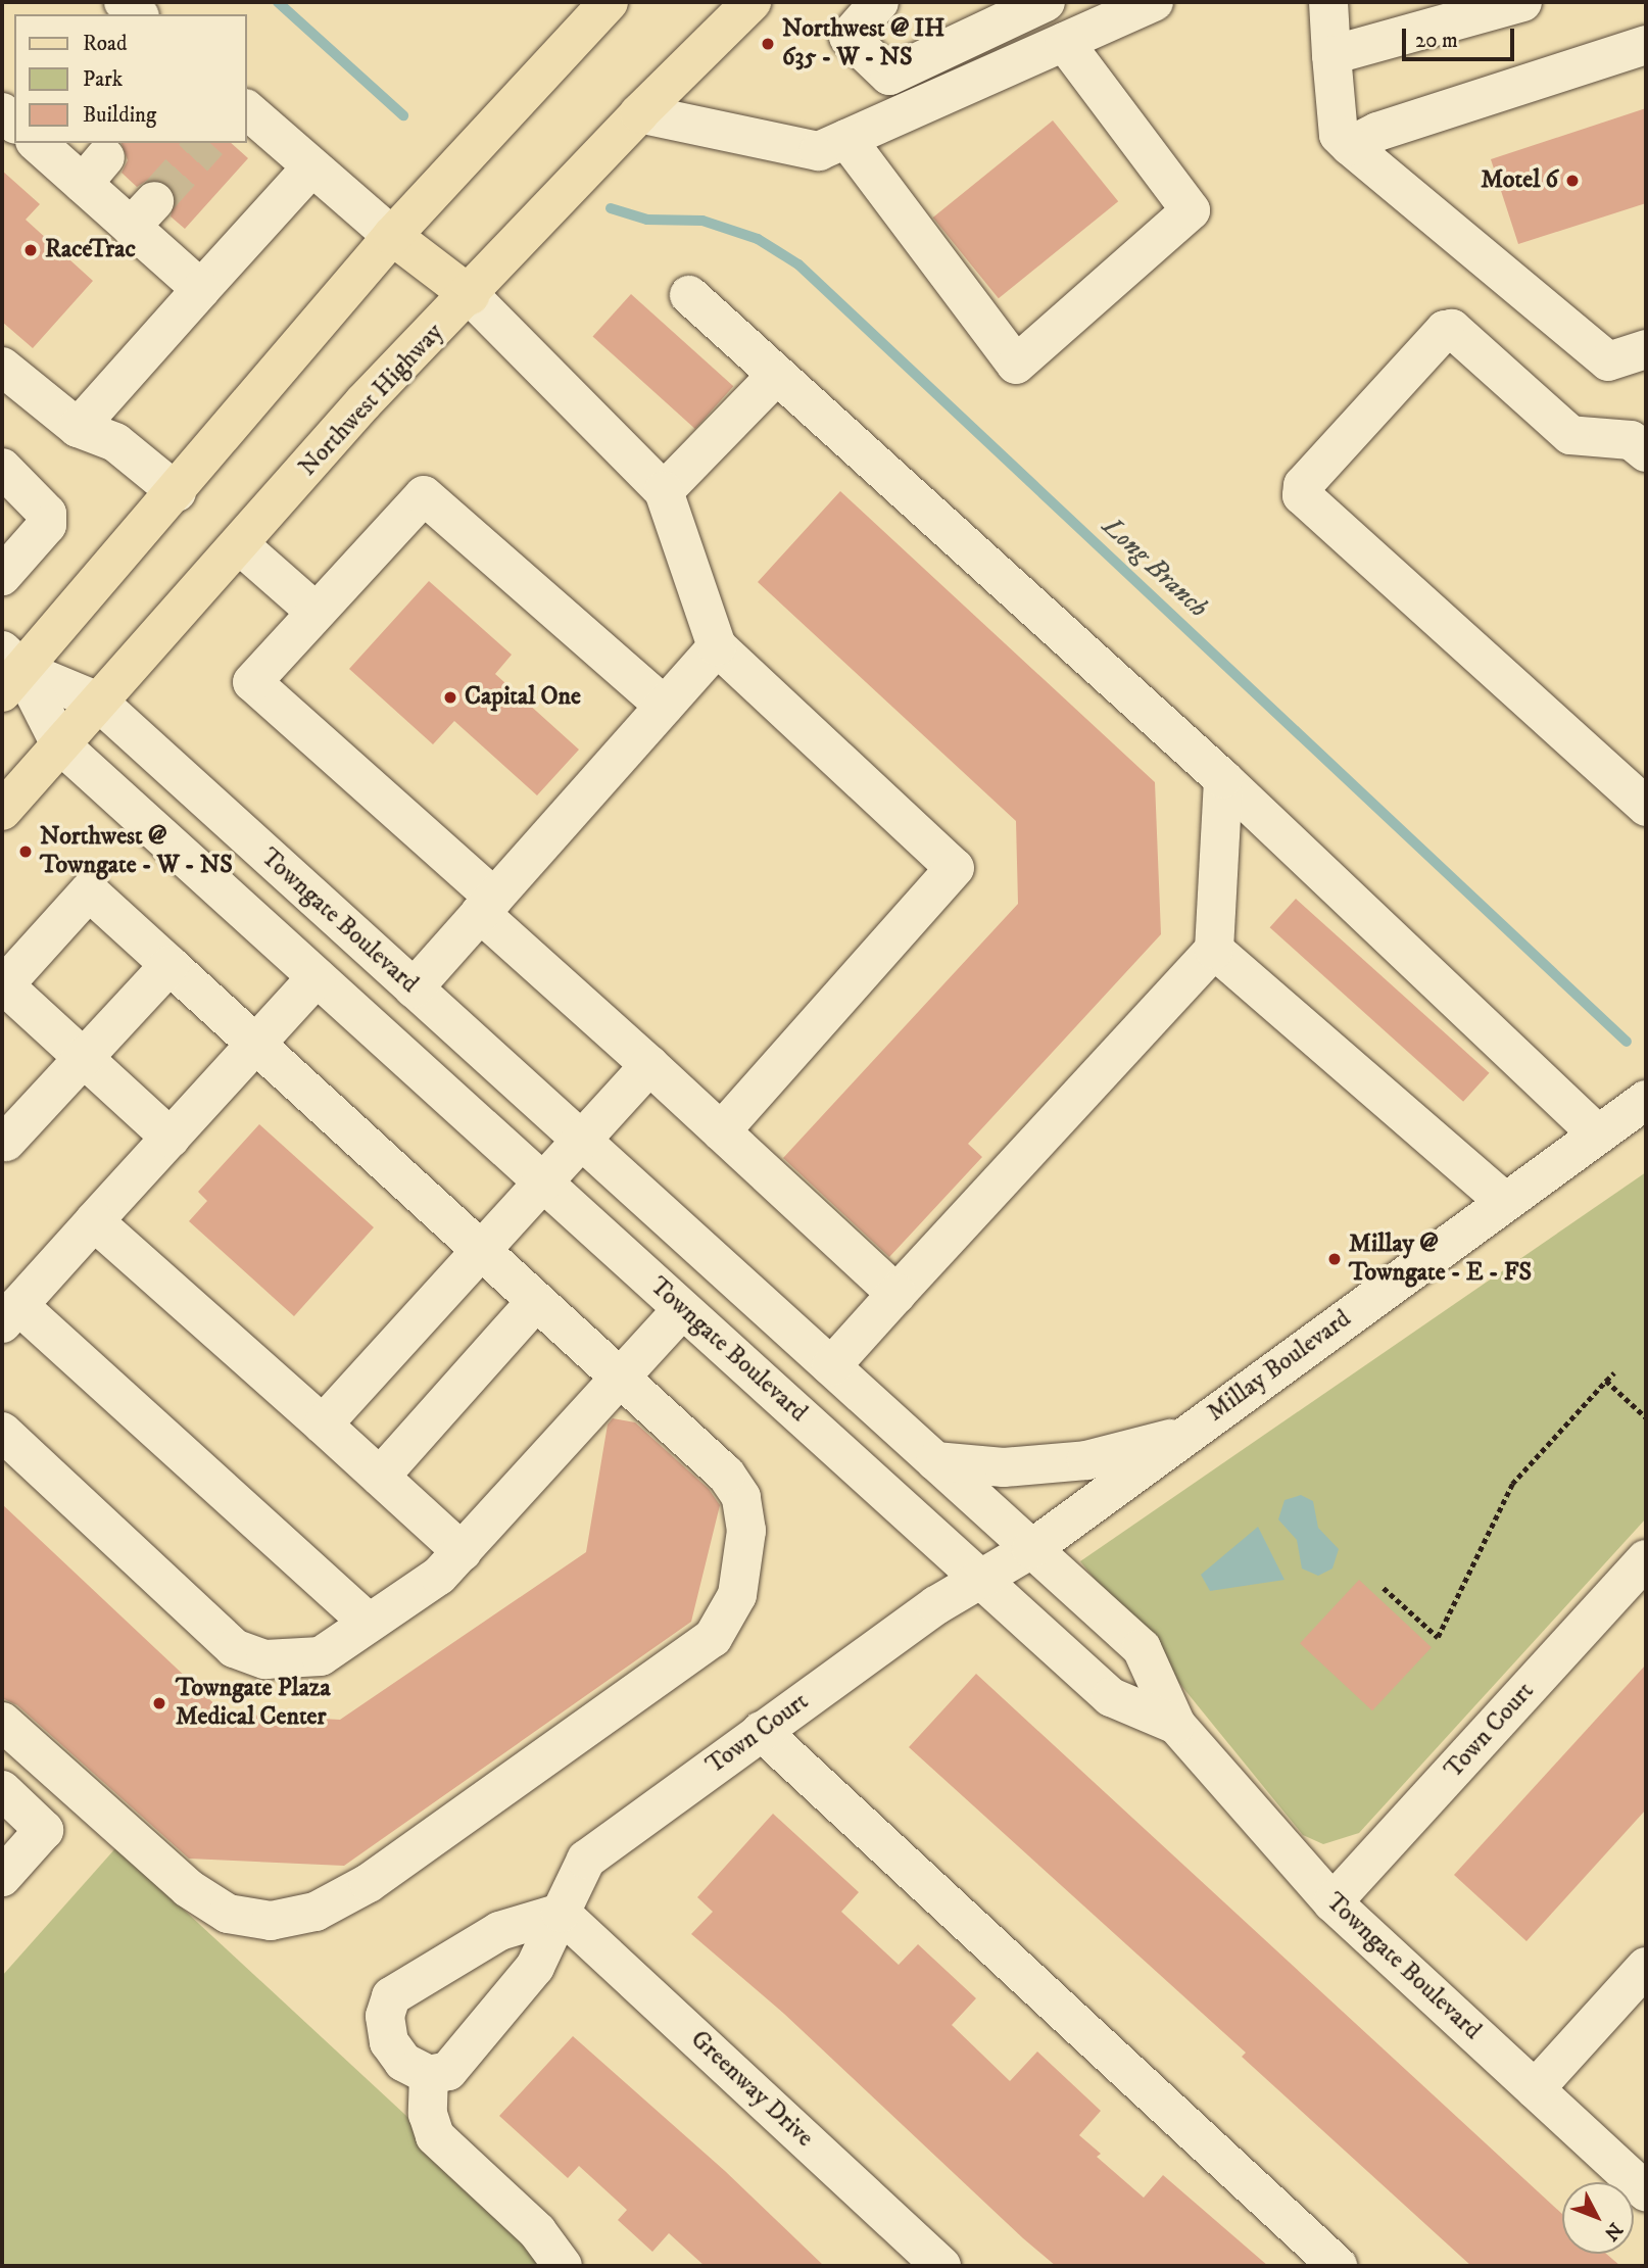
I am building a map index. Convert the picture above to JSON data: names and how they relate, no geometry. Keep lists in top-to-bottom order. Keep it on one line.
{"streets":{"main road":["Northwest Highway"],"street":["Towngate Boulevard","Millay Boulevard","Town Court","Greenway Drive"]},"crossings":[["Northwest Highway","Towngate Boulevard"],["Towngate Boulevard","Millay Boulevard"],["Towngate Boulevard","Town Court"],["Millay Boulevard","Town Court"],["Town Court","Greenway Drive"]],"water":["Long Branch"],"places":["Northwest @ IH 635 - W - NS","Motel 6","RaceTrac","Capital One","Northwest @ Towngate - W - NS","Millay @ Towngate - E - FS","Towngate Plaza Medical Center"],"legend":["Road","Park","Building"],"scale_bar":"20 m","north":"bottom right"}
